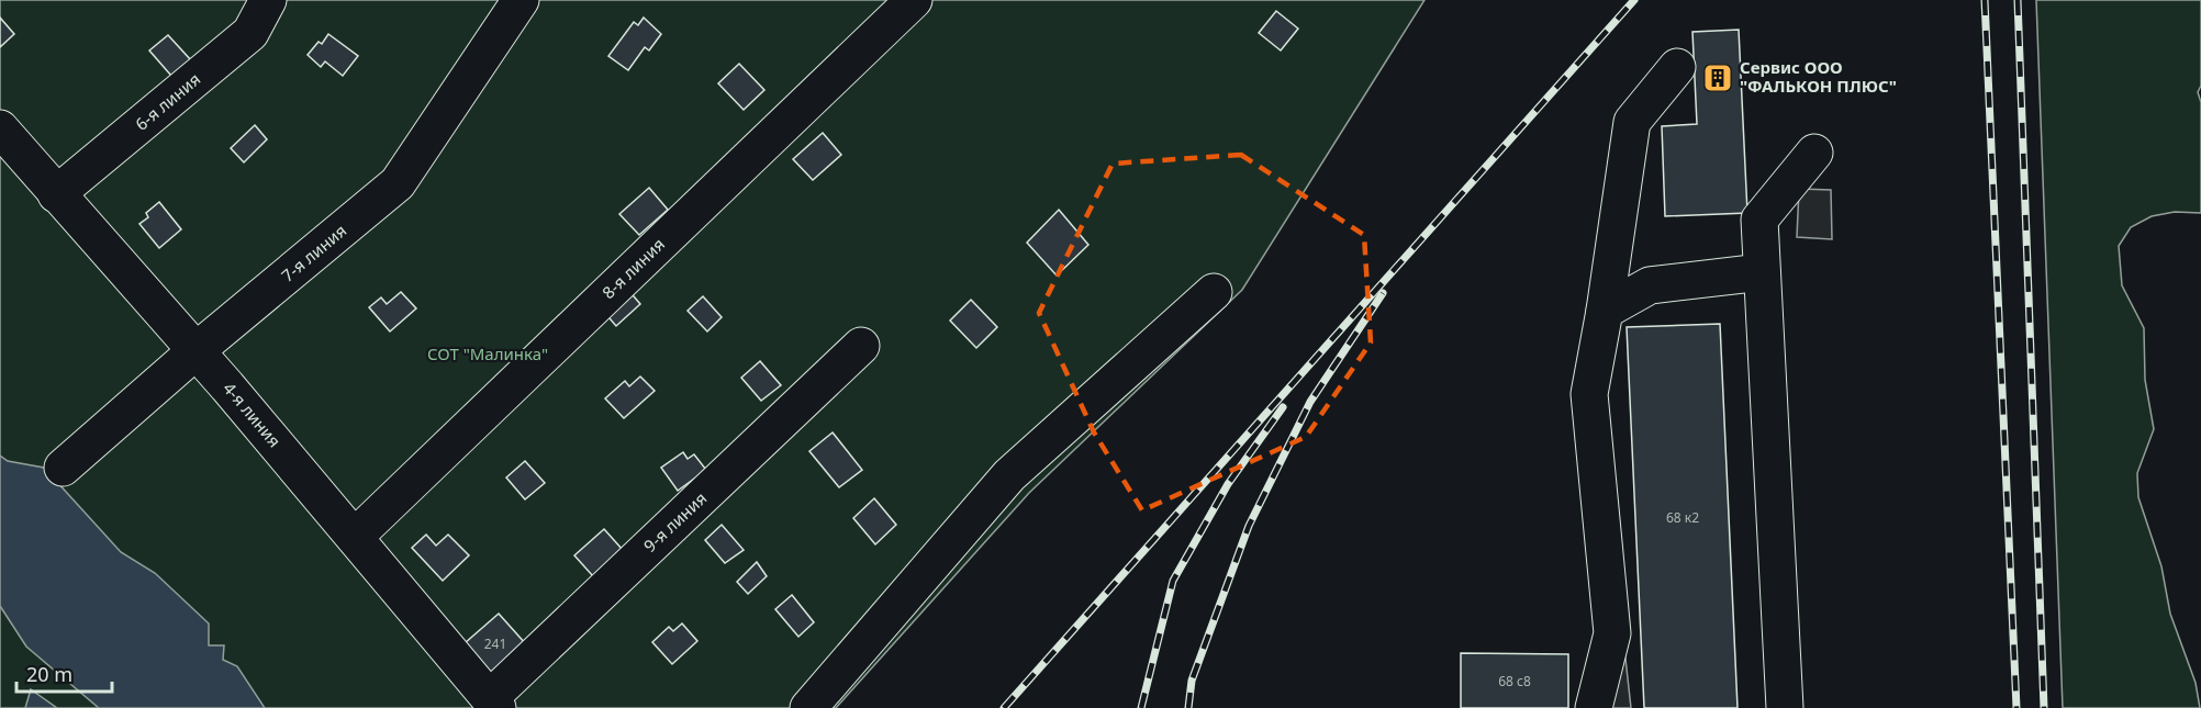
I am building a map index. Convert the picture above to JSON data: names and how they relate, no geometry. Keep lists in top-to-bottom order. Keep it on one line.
{"streets":{"lane":["6-я линия","7-я линия","8-я линия","4-я линия","9-я линия"]},"crossings":[["6-я линия","4-я линия"],["7-я линия","4-я линия"],["8-я линия","4-я линия"],["4-я линия","9-я линия"]],"parks":["СОТ \"Малинка\""],"places":{"building":["Сервис ООО \"ФАЛЬКОН ПЛЮС\""]},"house_numbers":["68 к2","241","68 с8"],"scale_bar":"20 m"}
